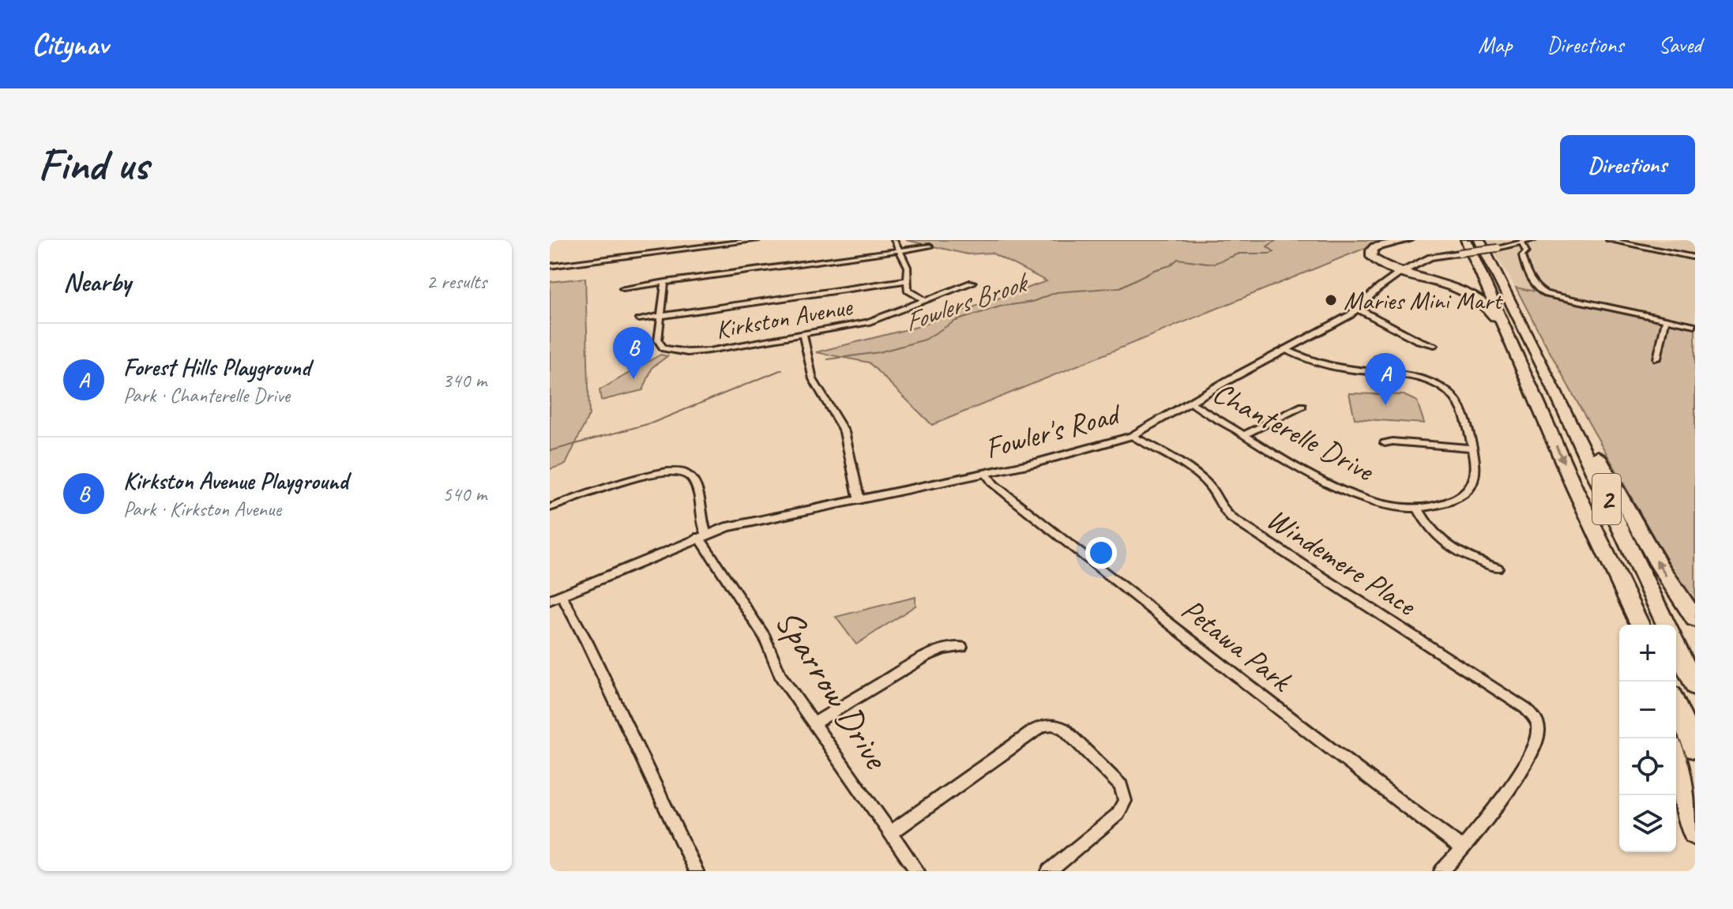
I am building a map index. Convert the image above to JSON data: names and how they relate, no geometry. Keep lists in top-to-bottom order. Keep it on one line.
{"streets":{"highway":["2"],"street":["Kirkston Avenue","Fowler's Road","Chanterelle Drive","Windemere Place","Petawa Park","Sparrow Drive"]},"crossings":[["Fowler's Road","Chanterelle Drive"],["Fowler's Road","Windemere Place"],["Fowler's Road","Petawa Park"],["Fowler's Road","Sparrow Drive"],["Windemere Place","Petawa Park"]],"water":["Fowlers Brook"],"places":["Maries Mini Mart"],"page":{"header":"Citynav","nav":["Map","Directions","Saved"],"buttons":"Directions","title":"Find us","heading":["Nearby","2 results"],"list":[{"mark":"A","name":"Forest Hills Playground","note":"Park · Chanterelle Drive","value":"340 m"},{"mark":"B","name":"Kirkston Avenue Playground","note":"Park · Kirkston Avenue","value":"540 m"}],"pins":["B","A"],"map_buttons":["+","−"]}}
